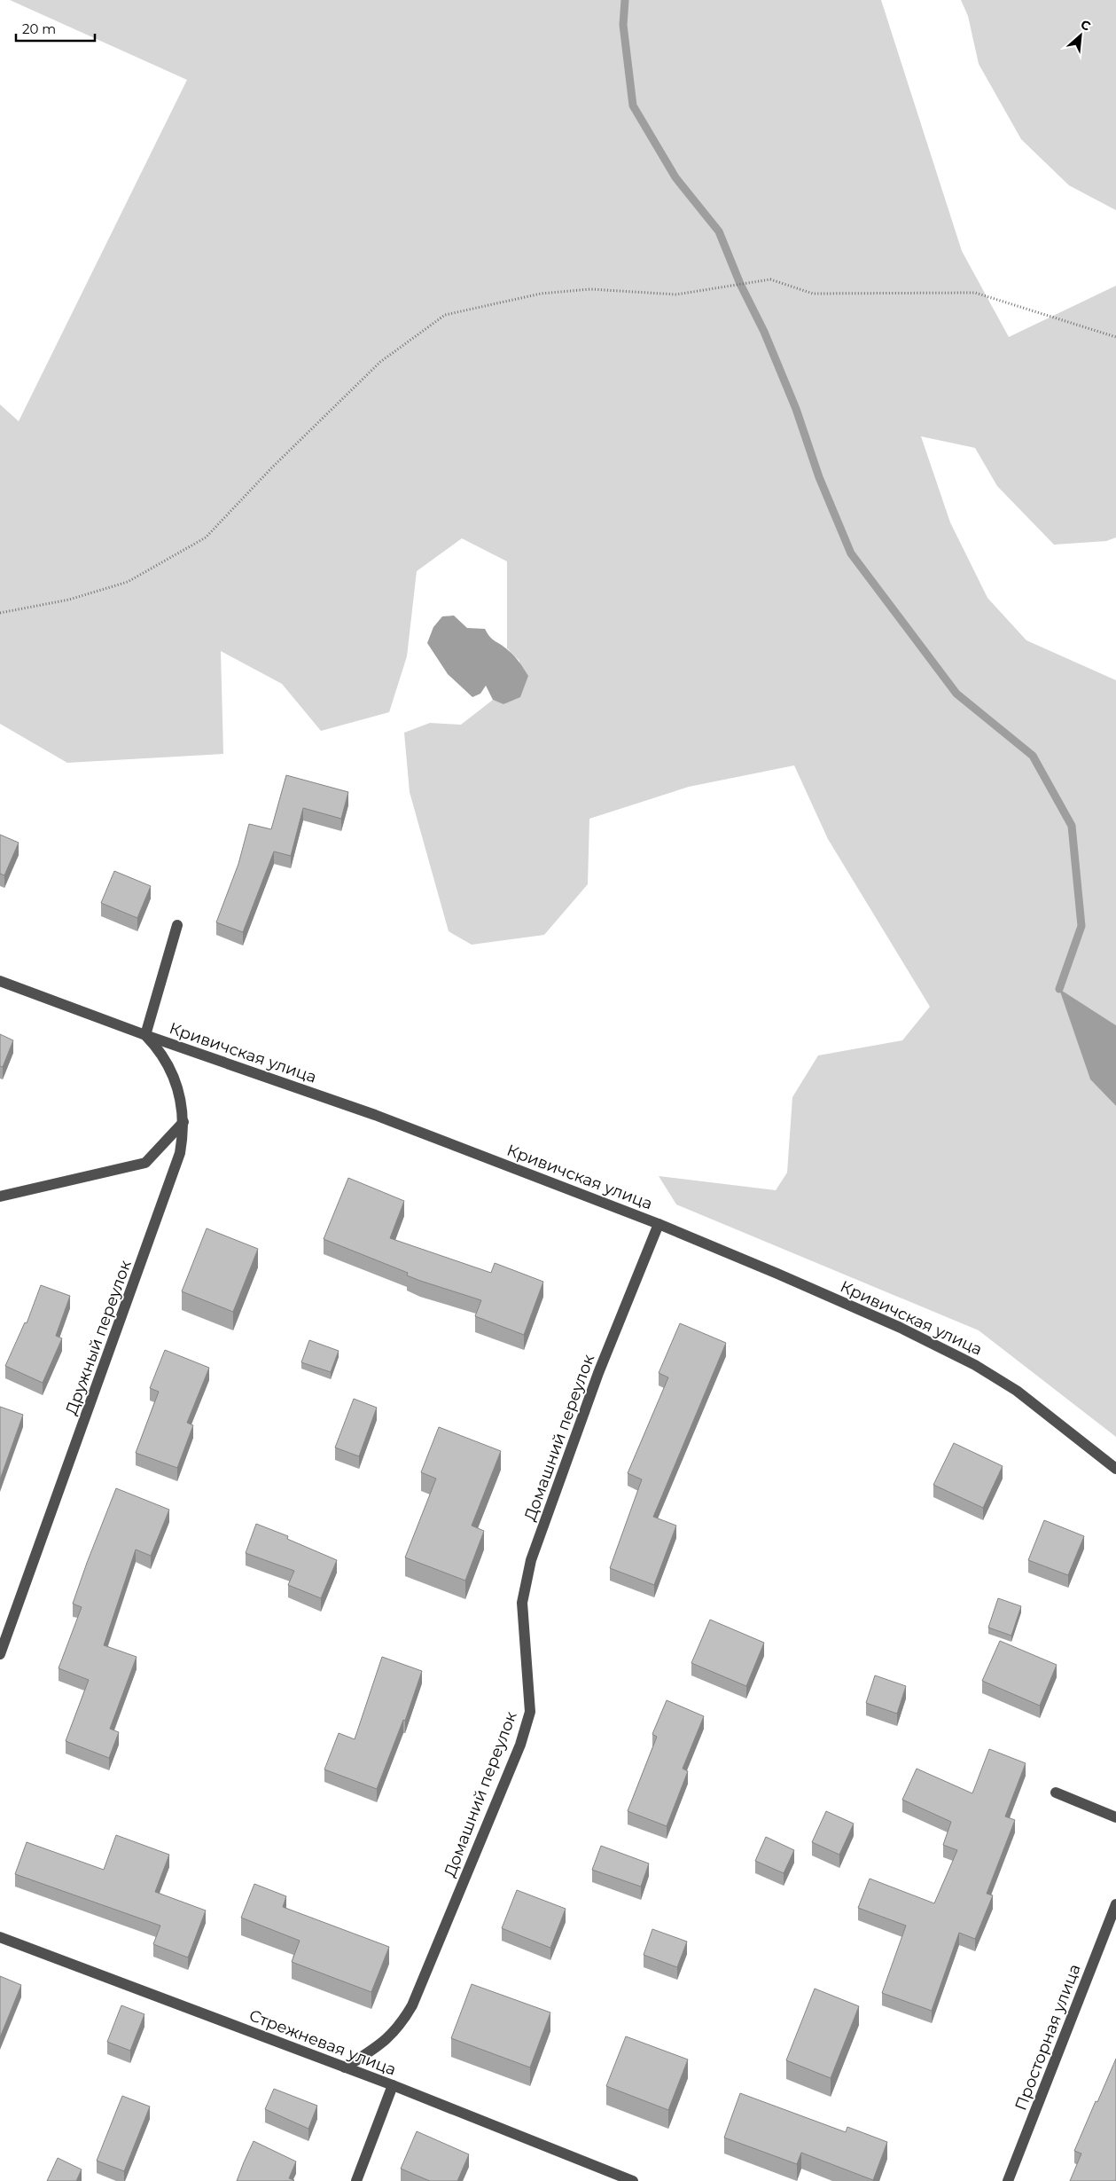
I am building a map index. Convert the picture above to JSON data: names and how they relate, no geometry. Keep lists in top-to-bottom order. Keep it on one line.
{"streets":{"street":["Кривичская улица","Дружный переулок","Домашний переулок","Просторная улица","Стрежневая улица"]},"crossings":[["Кривичская улица","Дружный переулок"],["Кривичская улица","Домашний переулок"],["Домашний переулок","Стрежневая улица"]],"scale_bar":"20 m","north":"top right"}
